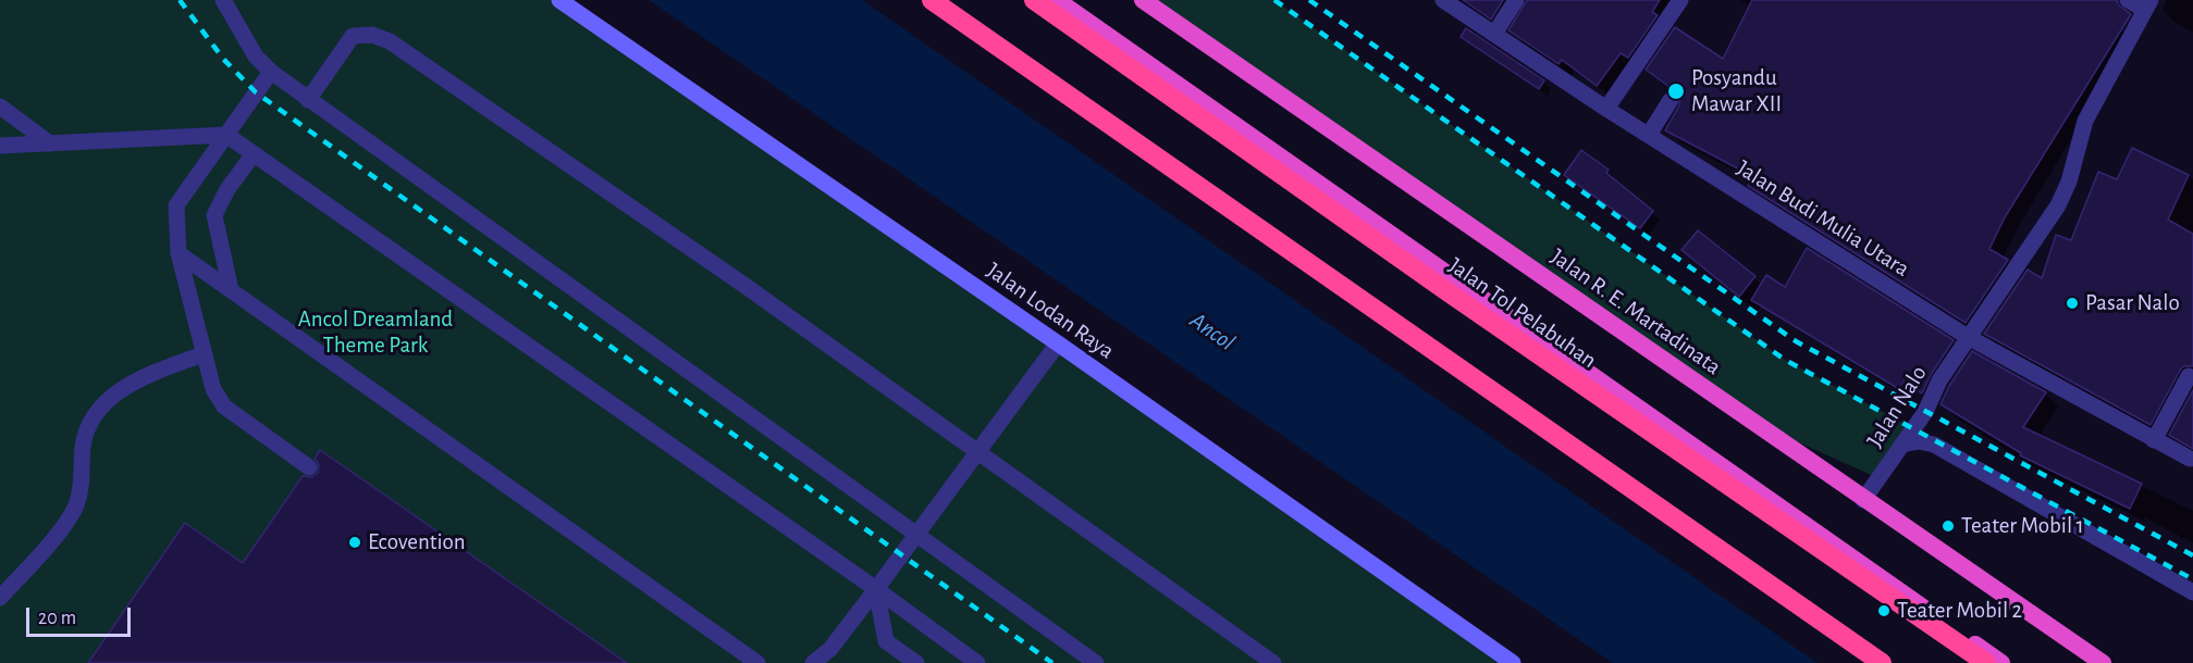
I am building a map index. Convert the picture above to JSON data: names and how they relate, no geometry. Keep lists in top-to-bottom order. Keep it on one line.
{"streets":{"highway":["Jalan R. E. Martadinata","Jalan Tol Pelabuhan"],"main road":["Jalan Lodan Raya"],"street":["Jalan Budi Mulia Utara","Jalan Nalo"]},"crossings":[["Jalan Budi Mulia Utara","Jalan Nalo"],["Jalan R. E. Martadinata","Jalan Nalo"]],"water":["Ancol"],"parks":["Ancol Dreamland Theme Park"],"places":["Posyandu Mawar XII","Pasar Nalo","Teater Mobil 1","Ecovention","Teater Mobil 2"],"scale_bar":"20 m"}
